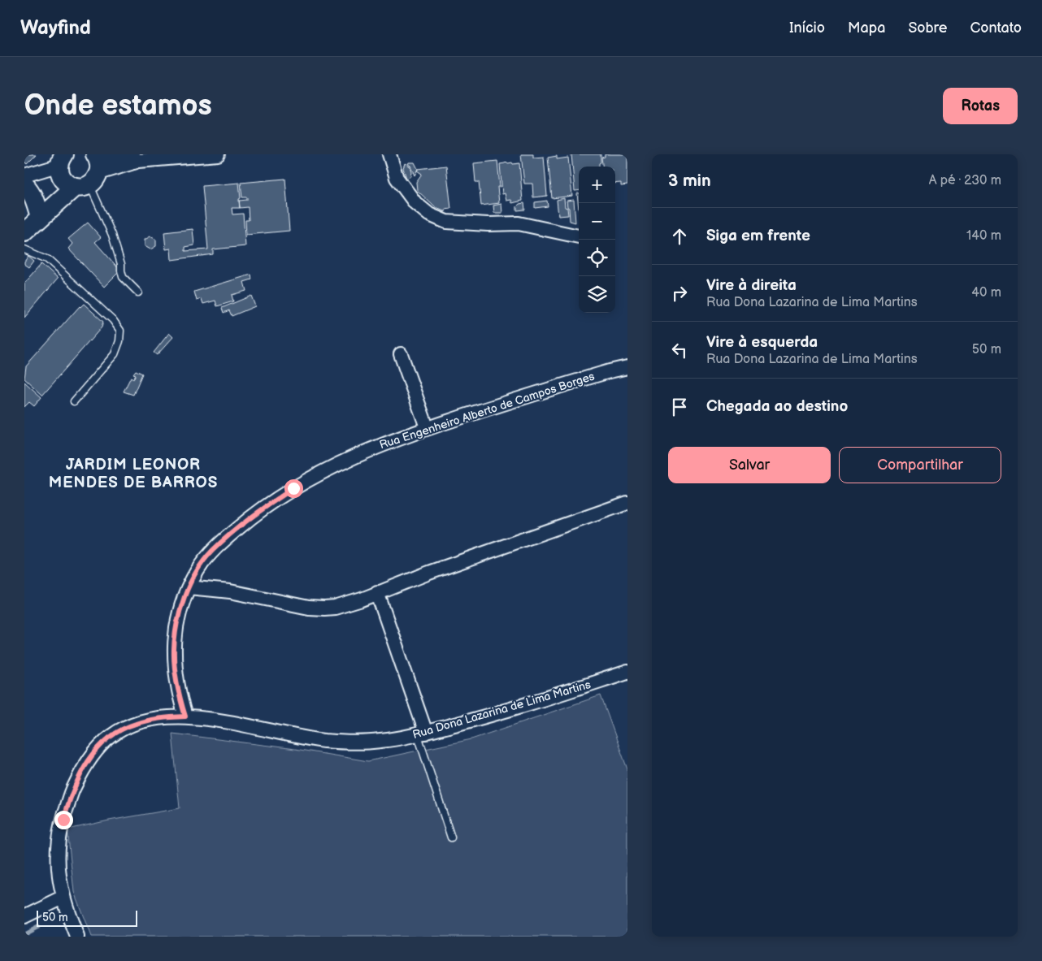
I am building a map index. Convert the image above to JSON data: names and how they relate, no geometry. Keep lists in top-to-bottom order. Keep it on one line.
{"streets":{"street":["Rua Engenheiro Alberto de Campos Borges","Rua Dona Lazarina de Lima Martins"]},"crossings":[["Rua Engenheiro Alberto de Campos Borges","Rua Dona Lazarina de Lima Martins"]],"districts":["JARDIM LEONOR MENDES DE BARROS"],"scale_bar":"50 m","page":{"header":"Wayfind","nav":["Início","Mapa","Sobre","Contato"],"buttons":["Rotas",["Salvar","Compartilhar"]],"title":"Onde estamos","heading":["3 min","A pé · 230 m"],"map_buttons":["+","−"],"list":[["Siga em frente","140 m"],["Vire à direita","Rua Dona Lazarina de Lima Martins","40 m"],["Vire à esquerda","Rua Dona Lazarina de Lima Martins","50 m"],"Chegada ao destino"],"scale":"50 m"}}
